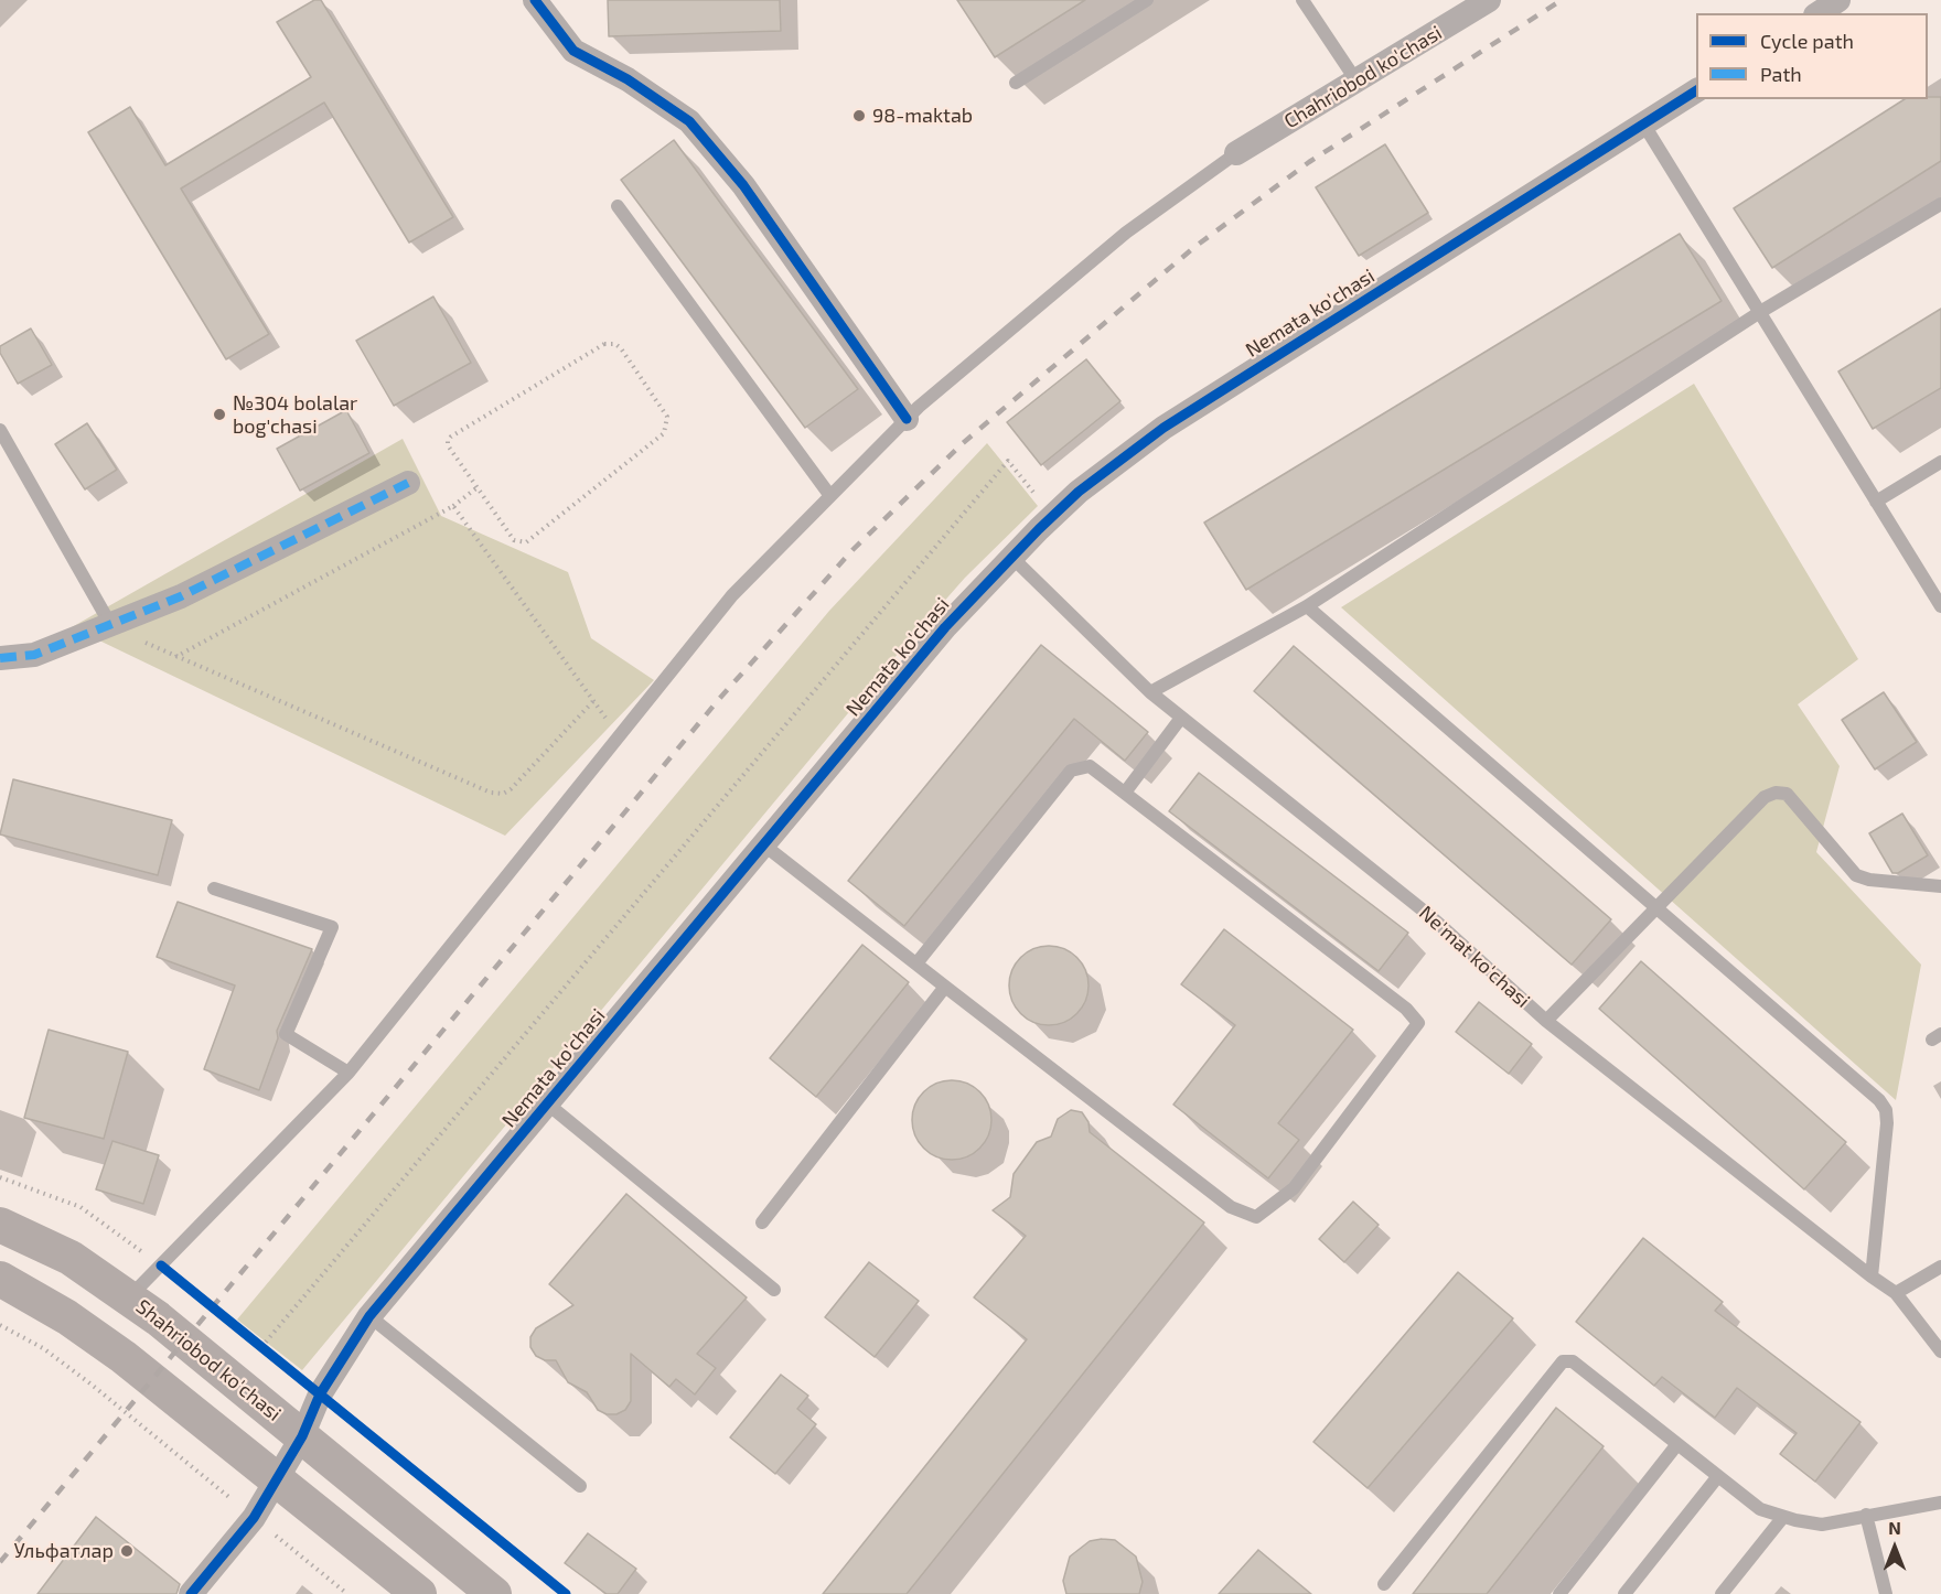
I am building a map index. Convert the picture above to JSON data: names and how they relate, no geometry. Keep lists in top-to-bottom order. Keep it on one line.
{"streets":{"main road":["Shahriobod ko'chasi"],"street":["Chahriobod ko'chasi","Nemata ko'chasi"],"lane":["Ne'mat ko'chasi"]},"crossings":[["Nemata ko'chasi","Ne'mat ko'chasi"],["Nemata ko'chasi","Shahriobod ko'chasi"]],"places":["98-maktab","№304 bolalar bog'chasi","Ульфатлар"],"legend":["Cycle path","Path"],"north":"top"}
